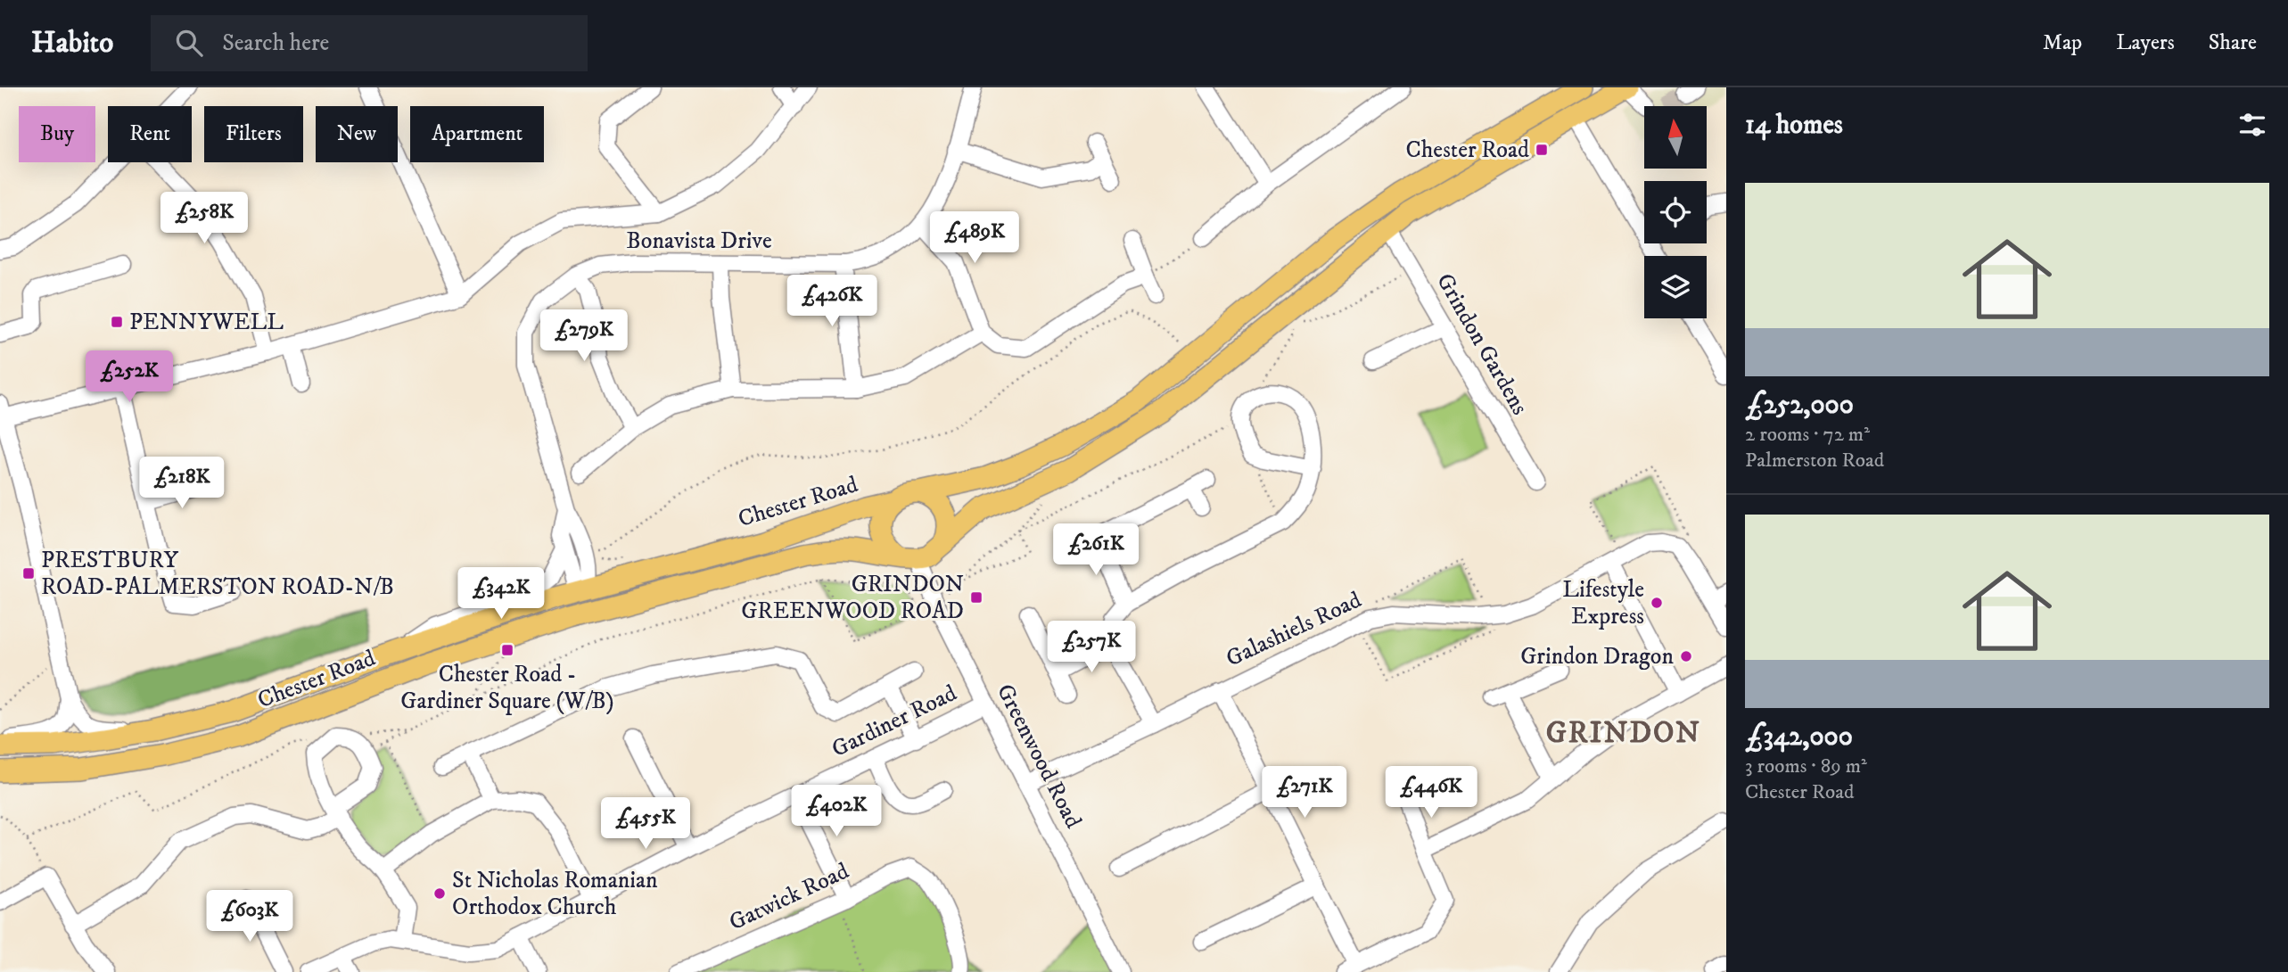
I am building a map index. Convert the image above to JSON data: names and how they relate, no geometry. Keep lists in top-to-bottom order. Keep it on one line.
{"streets":{"main road":["Chester Road"],"street":["Bonavista Drive","Grindon Gardens","Galashiels Road","Gardiner Road","Greenwood Road","Gatwick Road"]},"crossings":[["Bonavista Drive","Chester Road"],["Chester Road","Greenwood Road"],["Galashiels Road","Greenwood Road"],["Gardiner Road","Greenwood Road"]],"districts":["GRINDON"],"places":{"transit":["Chester Road","PENNYWELL","PRESTBURY ROAD-PALMERSTON ROAD-N/B","GRINDON GREENWOOD ROAD","Chester Road - Gardiner Square (W/B)"],"other":["Lifestyle Express","Grindon Dragon","St Nicholas Romanian Orthodox Church"]},"north":"top","page":{"header":"Habito","search":"Search here","nav":["Map","Layers","Share"],"heading":"14 homes","chip":["Buy","Rent","Filters","New","Apartment"],"list":[{"name":"£252,000","note":"2 rooms · 72 m² · Palmerston Road"},{"name":"£342,000","note":"3 rooms · 89 m² · Chester Road"}],"price":["£258K","£489K","£426K","£279K","£252K","£218K","£261K","£342K","£257K","£271K","£446K","£402K","£455K","£603K"]}}
